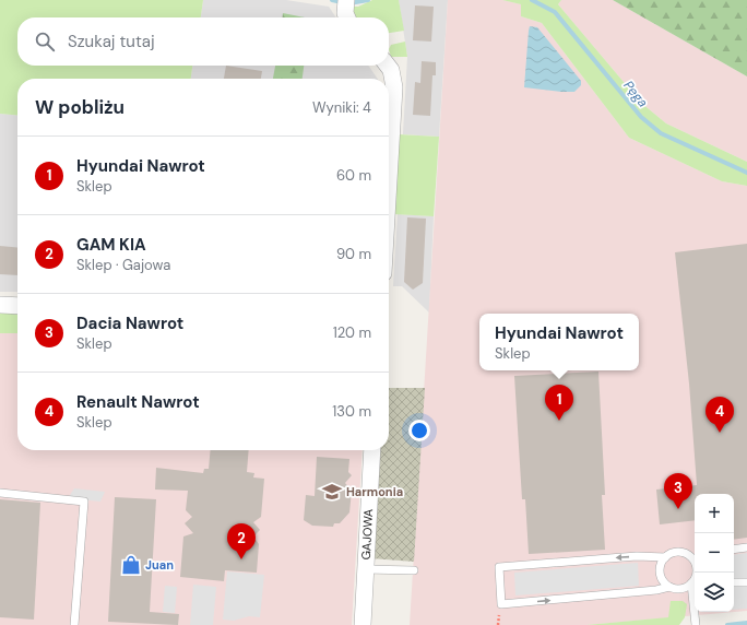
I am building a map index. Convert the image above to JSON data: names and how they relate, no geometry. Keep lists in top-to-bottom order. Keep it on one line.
{"streets":{"street":["GAJOWA"]},"water":["Pęga"],"places":{"school or university":["Harmonia"],"shop":["Juan"]},"page":{"search":"Szukaj tutaj","heading":["W pobliżu","Wyniki: 4"],"list":[{"mark":"1","name":"Hyundai Nawrot","note":"Sklep","value":"60 m"},{"mark":"2","name":"GAM KIA","note":"Sklep · Gajowa","value":"90 m"},{"mark":"3","name":"Dacia Nawrot","note":"Sklep","value":"120 m"},{"mark":"4","name":"Renault Nawrot","note":"Sklep","value":"130 m"}],"popup":["Hyundai Nawrot","Sklep"],"pins":["1","4","3","2"],"map_buttons":["+","−"]}}
